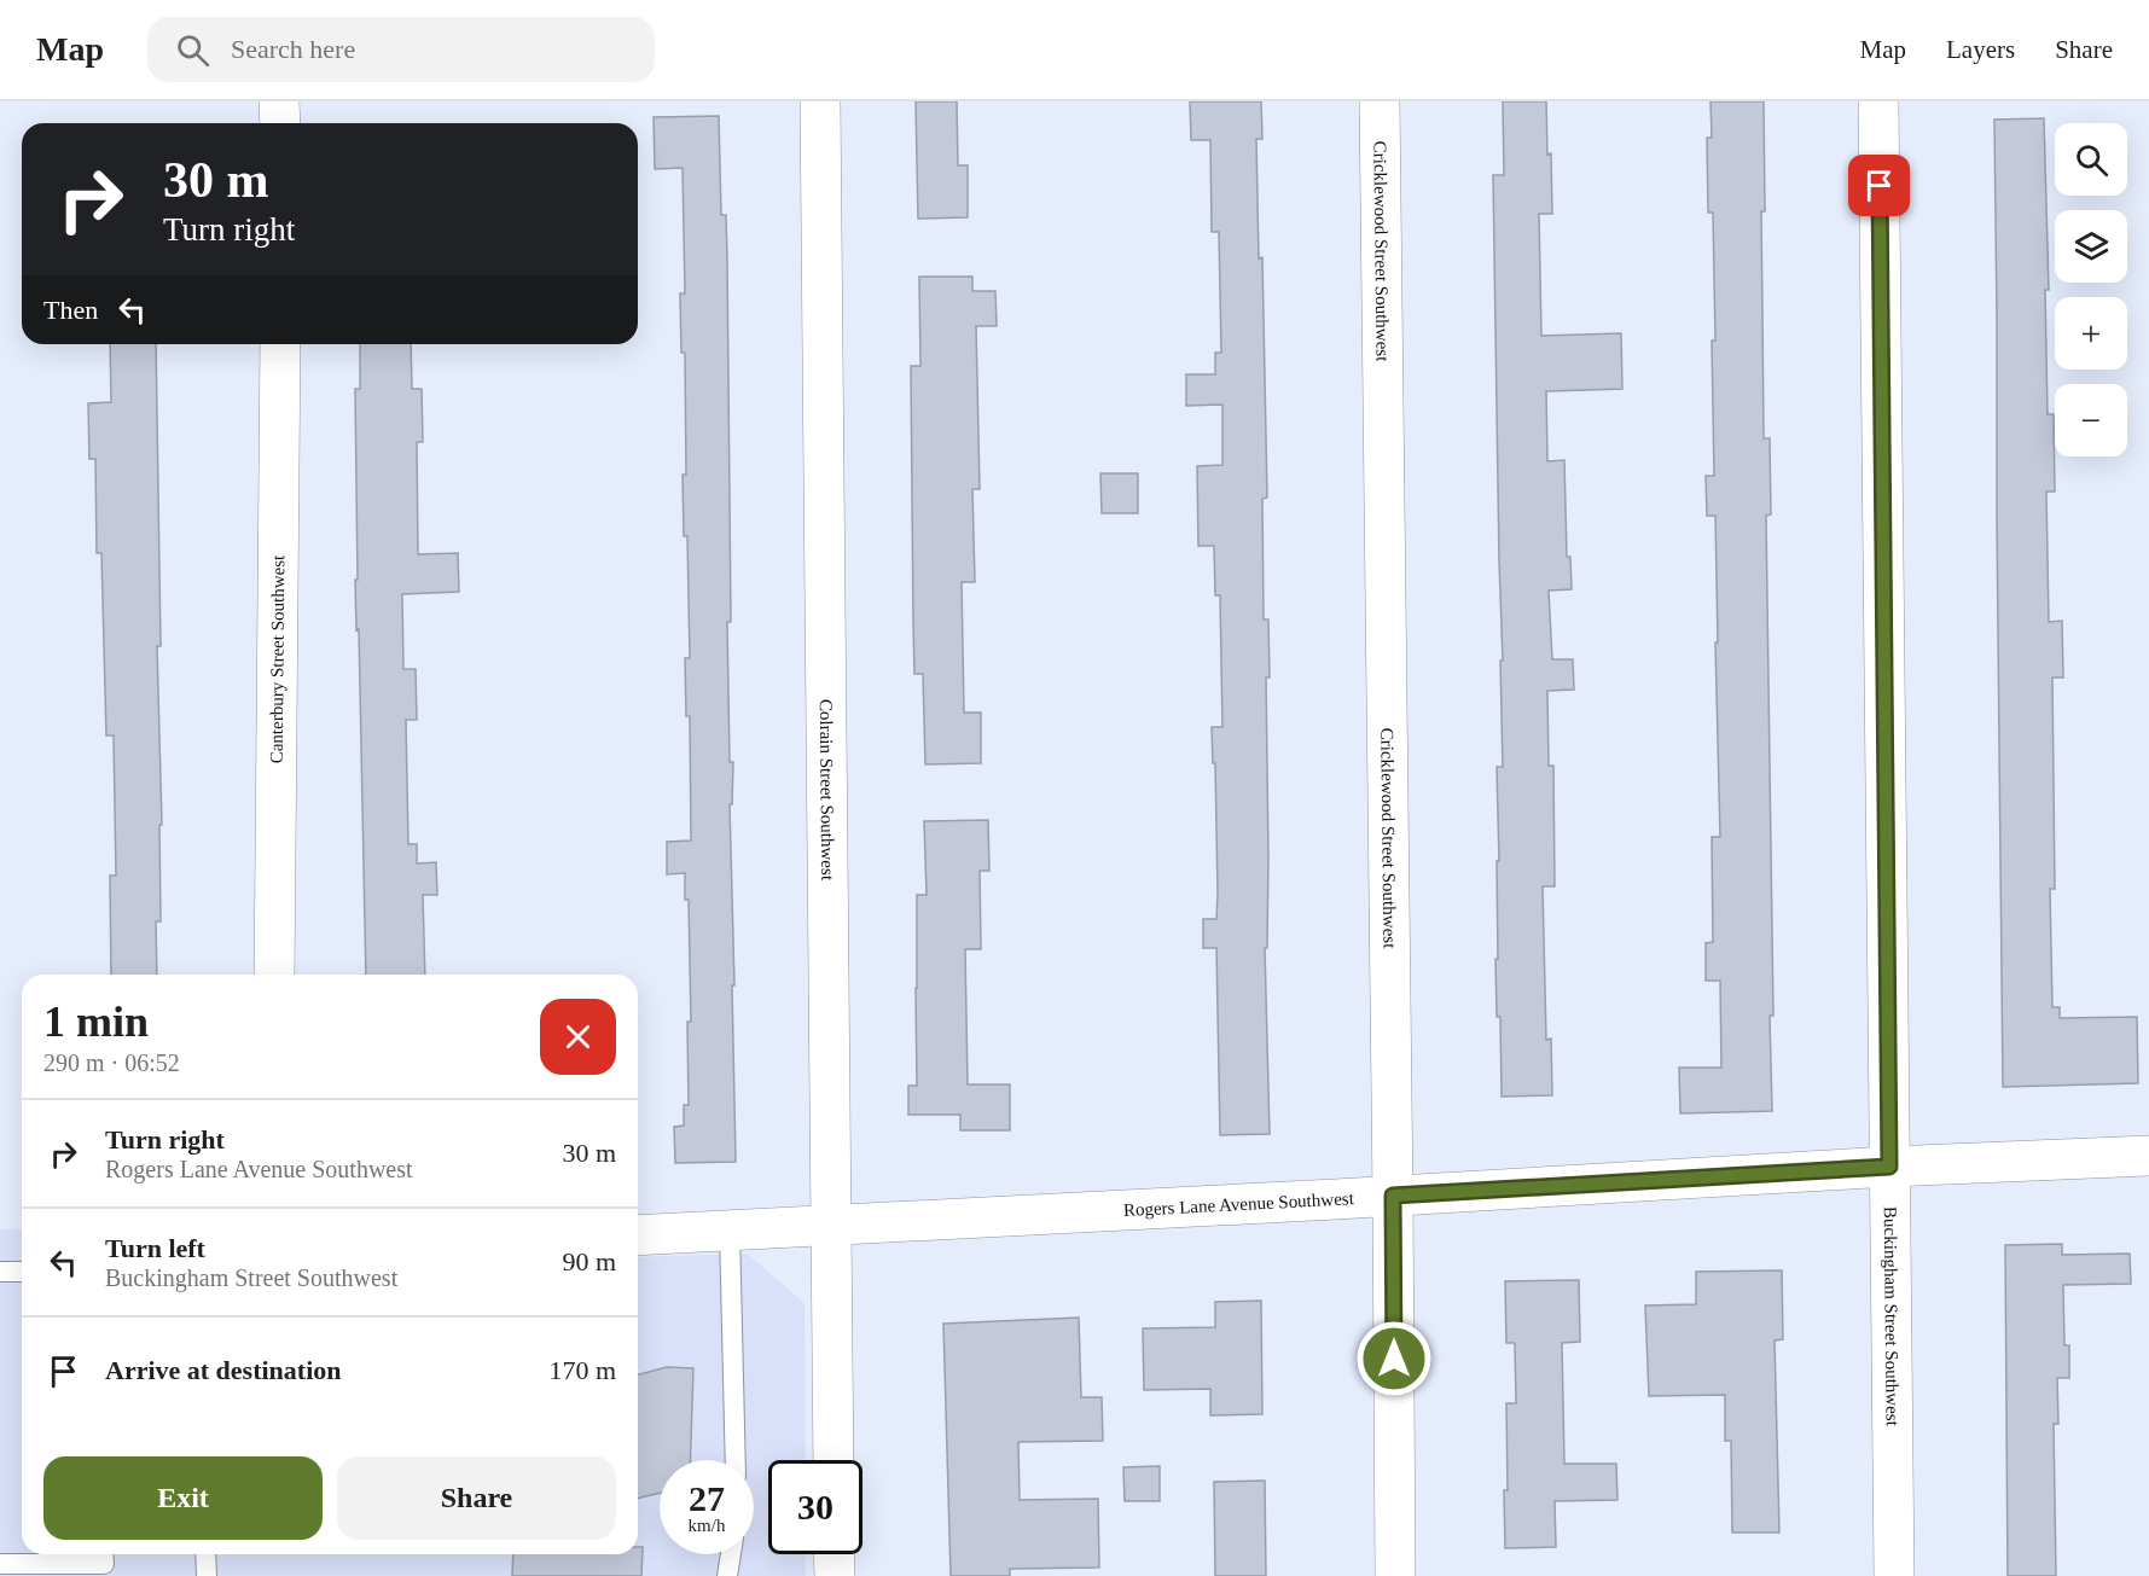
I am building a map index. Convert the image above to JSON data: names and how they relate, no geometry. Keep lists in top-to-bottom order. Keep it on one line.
{"streets":{"street":["Cricklewood Street Southwest","Canterbury Street Southwest","Colrain Street Southwest","Rogers Lane Avenue Southwest","Buckingham Street Southwest"]},"crossings":[["Cricklewood Street Southwest","Rogers Lane Avenue Southwest"],["Colrain Street Southwest","Rogers Lane Avenue Southwest"],["Rogers Lane Avenue Southwest","Buckingham Street Southwest"]],"page":{"header":"Map","search":"Search here","nav":["Map","Layers","Share"],"map_buttons":["+","−"],"turn":["30 m","Turn right"],"then":"Then","heading":["1 min","290 m · 06:52"],"list":[{"name":"Turn right","note":"Rogers Lane Avenue Southwest","value":"30 m"},{"name":"Turn left","note":"Buckingham Street Southwest","value":"90 m"},{"name":"Arrive at destination","value":"170 m"}],"buttons":["Exit","Share"],"speed":"27 km/h","limit":"30"}}
